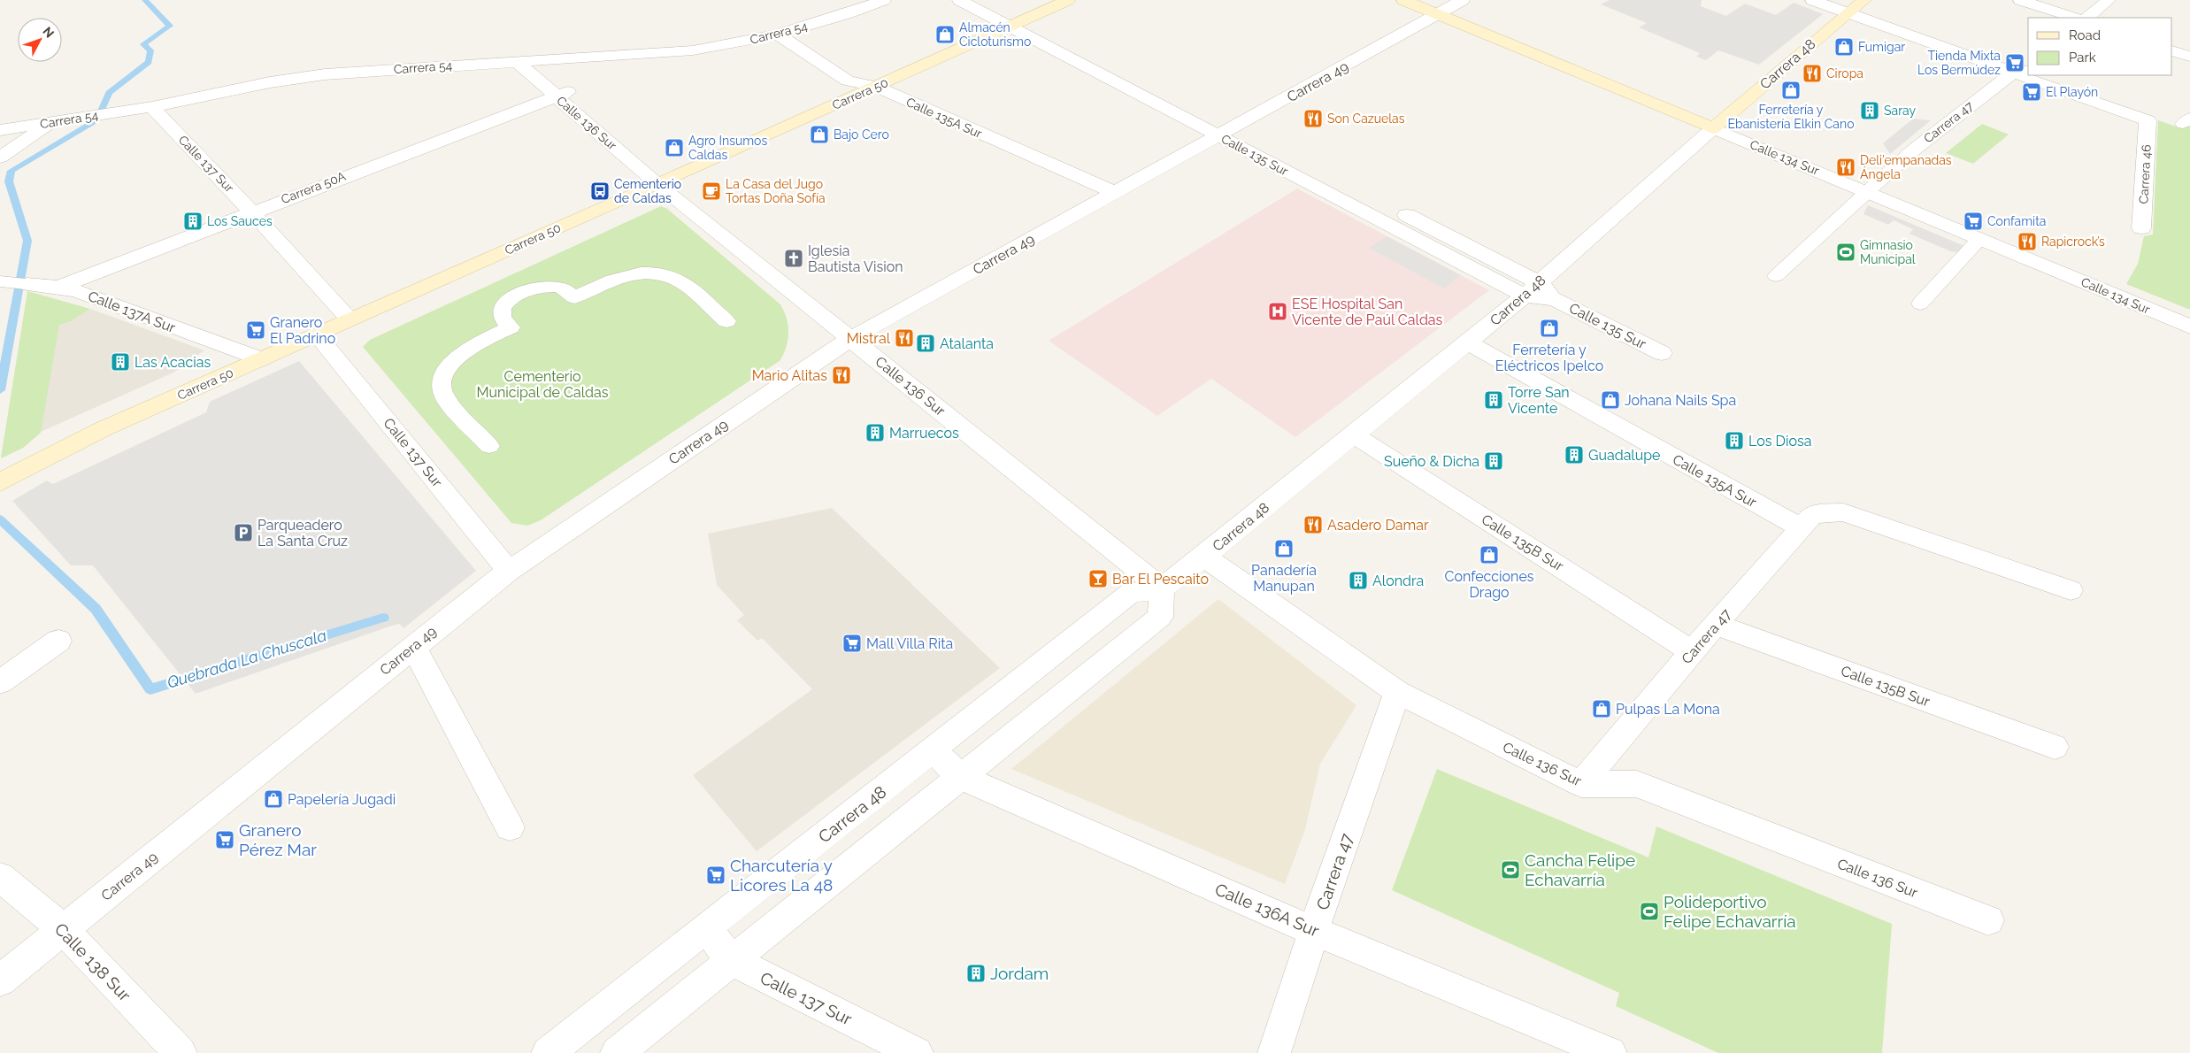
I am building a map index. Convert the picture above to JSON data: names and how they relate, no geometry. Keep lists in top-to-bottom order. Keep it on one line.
{"streets":{"main road":["Carrera 48","Carrera 50","Calle 134 Sur"],"street":["Carrera 54","Carrera 49","Calle 135A Sur","Carrera 47","Calle 136 Sur","Calle 135 Sur","Calle 137 Sur","Carrera 46","Carrera 50A","Calle 137A Sur","Calle 135B Sur","Calle 136A Sur","Calle 138 Sur"]},"crossings":[["Carrera 54","Calle 135A Sur"],["Carrera 54","Calle 136 Sur"],["Carrera 54","Calle 137 Sur"],["Carrera 48","Calle 135A Sur"],["Carrera 48","Calle 136 Sur"],["Carrera 48","Calle 135 Sur"],["Carrera 48","Calle 134 Sur"],["Carrera 48","Calle 137 Sur"],["Carrera 48","Calle 135B Sur"],["Carrera 48","Calle 136A Sur"],["Carrera 49","Calle 135A Sur"],["Carrera 49","Calle 136 Sur"],["Carrera 49","Calle 135 Sur"],["Carrera 49","Calle 134 Sur"],["Carrera 49","Calle 137 Sur"],["Carrera 49","Calle 138 Sur"],["Carrera 50","Calle 135A Sur"],["Carrera 50","Calle 136 Sur"],["Carrera 50","Calle 135 Sur"],["Carrera 50","Calle 137 Sur"],["Carrera 50","Calle 137A Sur"],["Calle 135A Sur","Carrera 47"],["Carrera 47","Calle 136 Sur"],["Carrera 47","Calle 134 Sur"],["Carrera 47","Carrera 46"],["Carrera 47","Calle 135B Sur"],["Carrera 47","Calle 136A Sur"],["Calle 136 Sur","Carrera 50A"],["Calle 137 Sur","Carrera 50A"],["Carrera 50A","Calle 137A Sur"]],"water":["Quebrada La Chuscala"],"parks":["Cementerio Municipal de Caldas"],"places":{"shop":["Almacén Cicloturismo","Fumigar","Ferretería y Ebanistería Elkin Cano","Bajo Cero","Agro Insumos Caldas","Ferretería y Eléctricos Ipelco","Johana Nails Spa","Panadería Manupan","Confecciones Drago","Pulpas La Mona","Papelería Jugadi"],"supermarket":["Tienda Mixta Los Bermúdez","El Playón","Confamita","Granero El Padrino","Mall Villa Rita","Granero Pérez Mar","Charcutería y Licores La 48"],"restaurant":["Ciropa","Son Cazuelas","Deli'empanadas Ángela","Rapicrock’s","Mistral","Mario Alitas","Asadero Damar"],"building":["Saray","Los Sauces","Atalanta","Las Acacias","Torre San Vicente","Marruecos","Los Diosa","Guadalupe","Sueño & Dicha","Alondra","Jordam"],"bus stop":["Cementerio de Caldas"],"cafe":["La Casa del Jugo Tortas Doña Sofía"],"sports":["Gimnasio Municipal","Cancha Felipe Echavarría","Polideportivo Felipe Echavarría"],"church":["Iglesia Bautista Vision"],"hospital":["ESE Hospital San Vicente de Paúl Caldas"],"parking":["Parqueadero La Santa Cruz"],"bar":["Bar El Pescaito"]},"legend":["Road","Park"],"north":"top right"}
